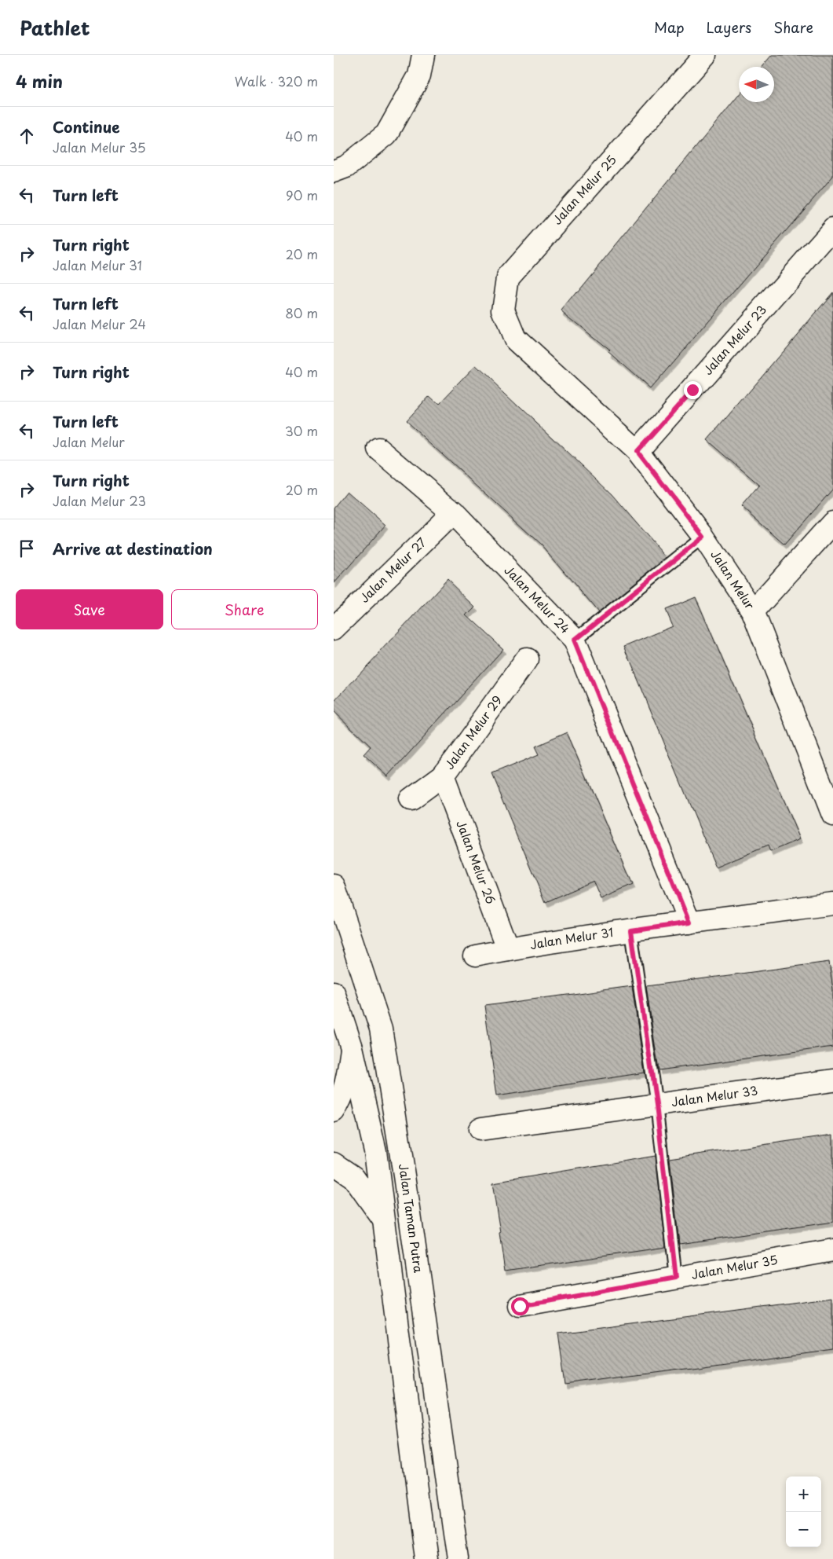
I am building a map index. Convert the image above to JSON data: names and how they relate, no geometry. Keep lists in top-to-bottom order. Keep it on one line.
{"streets":{"street":["Jalan Melur 25","Jalan Melur 23","Jalan Melur 27","Jalan Melur","Jalan Melur 24","Jalan Melur 29","Jalan Melur 26","Jalan Melur 31","Jalan Melur 33","Jalan Taman Putra","Jalan Melur 35"]},"crossings":[["Jalan Melur 25","Jalan Melur"],["Jalan Melur 23","Jalan Melur"],["Jalan Melur 27","Jalan Melur 24"],["Jalan Melur 24","Jalan Melur 31"],["Jalan Melur 29","Jalan Melur 26"],["Jalan Melur 26","Jalan Melur 31"]],"north":"left","page":{"header":"Pathlet","nav":["Map","Layers","Share"],"heading":["4 min","Walk · 320 m"],"list":[["Continue","Jalan Melur 35","40 m"],["Turn left","90 m"],["Turn right","Jalan Melur 31","20 m"],["Turn left","Jalan Melur 24","80 m"],["Turn right","40 m"],["Turn left","Jalan Melur","30 m"],["Turn right","Jalan Melur 23","20 m"],"Arrive at destination"],"buttons":["Save","Share"],"map_buttons":["+","−"]}}
